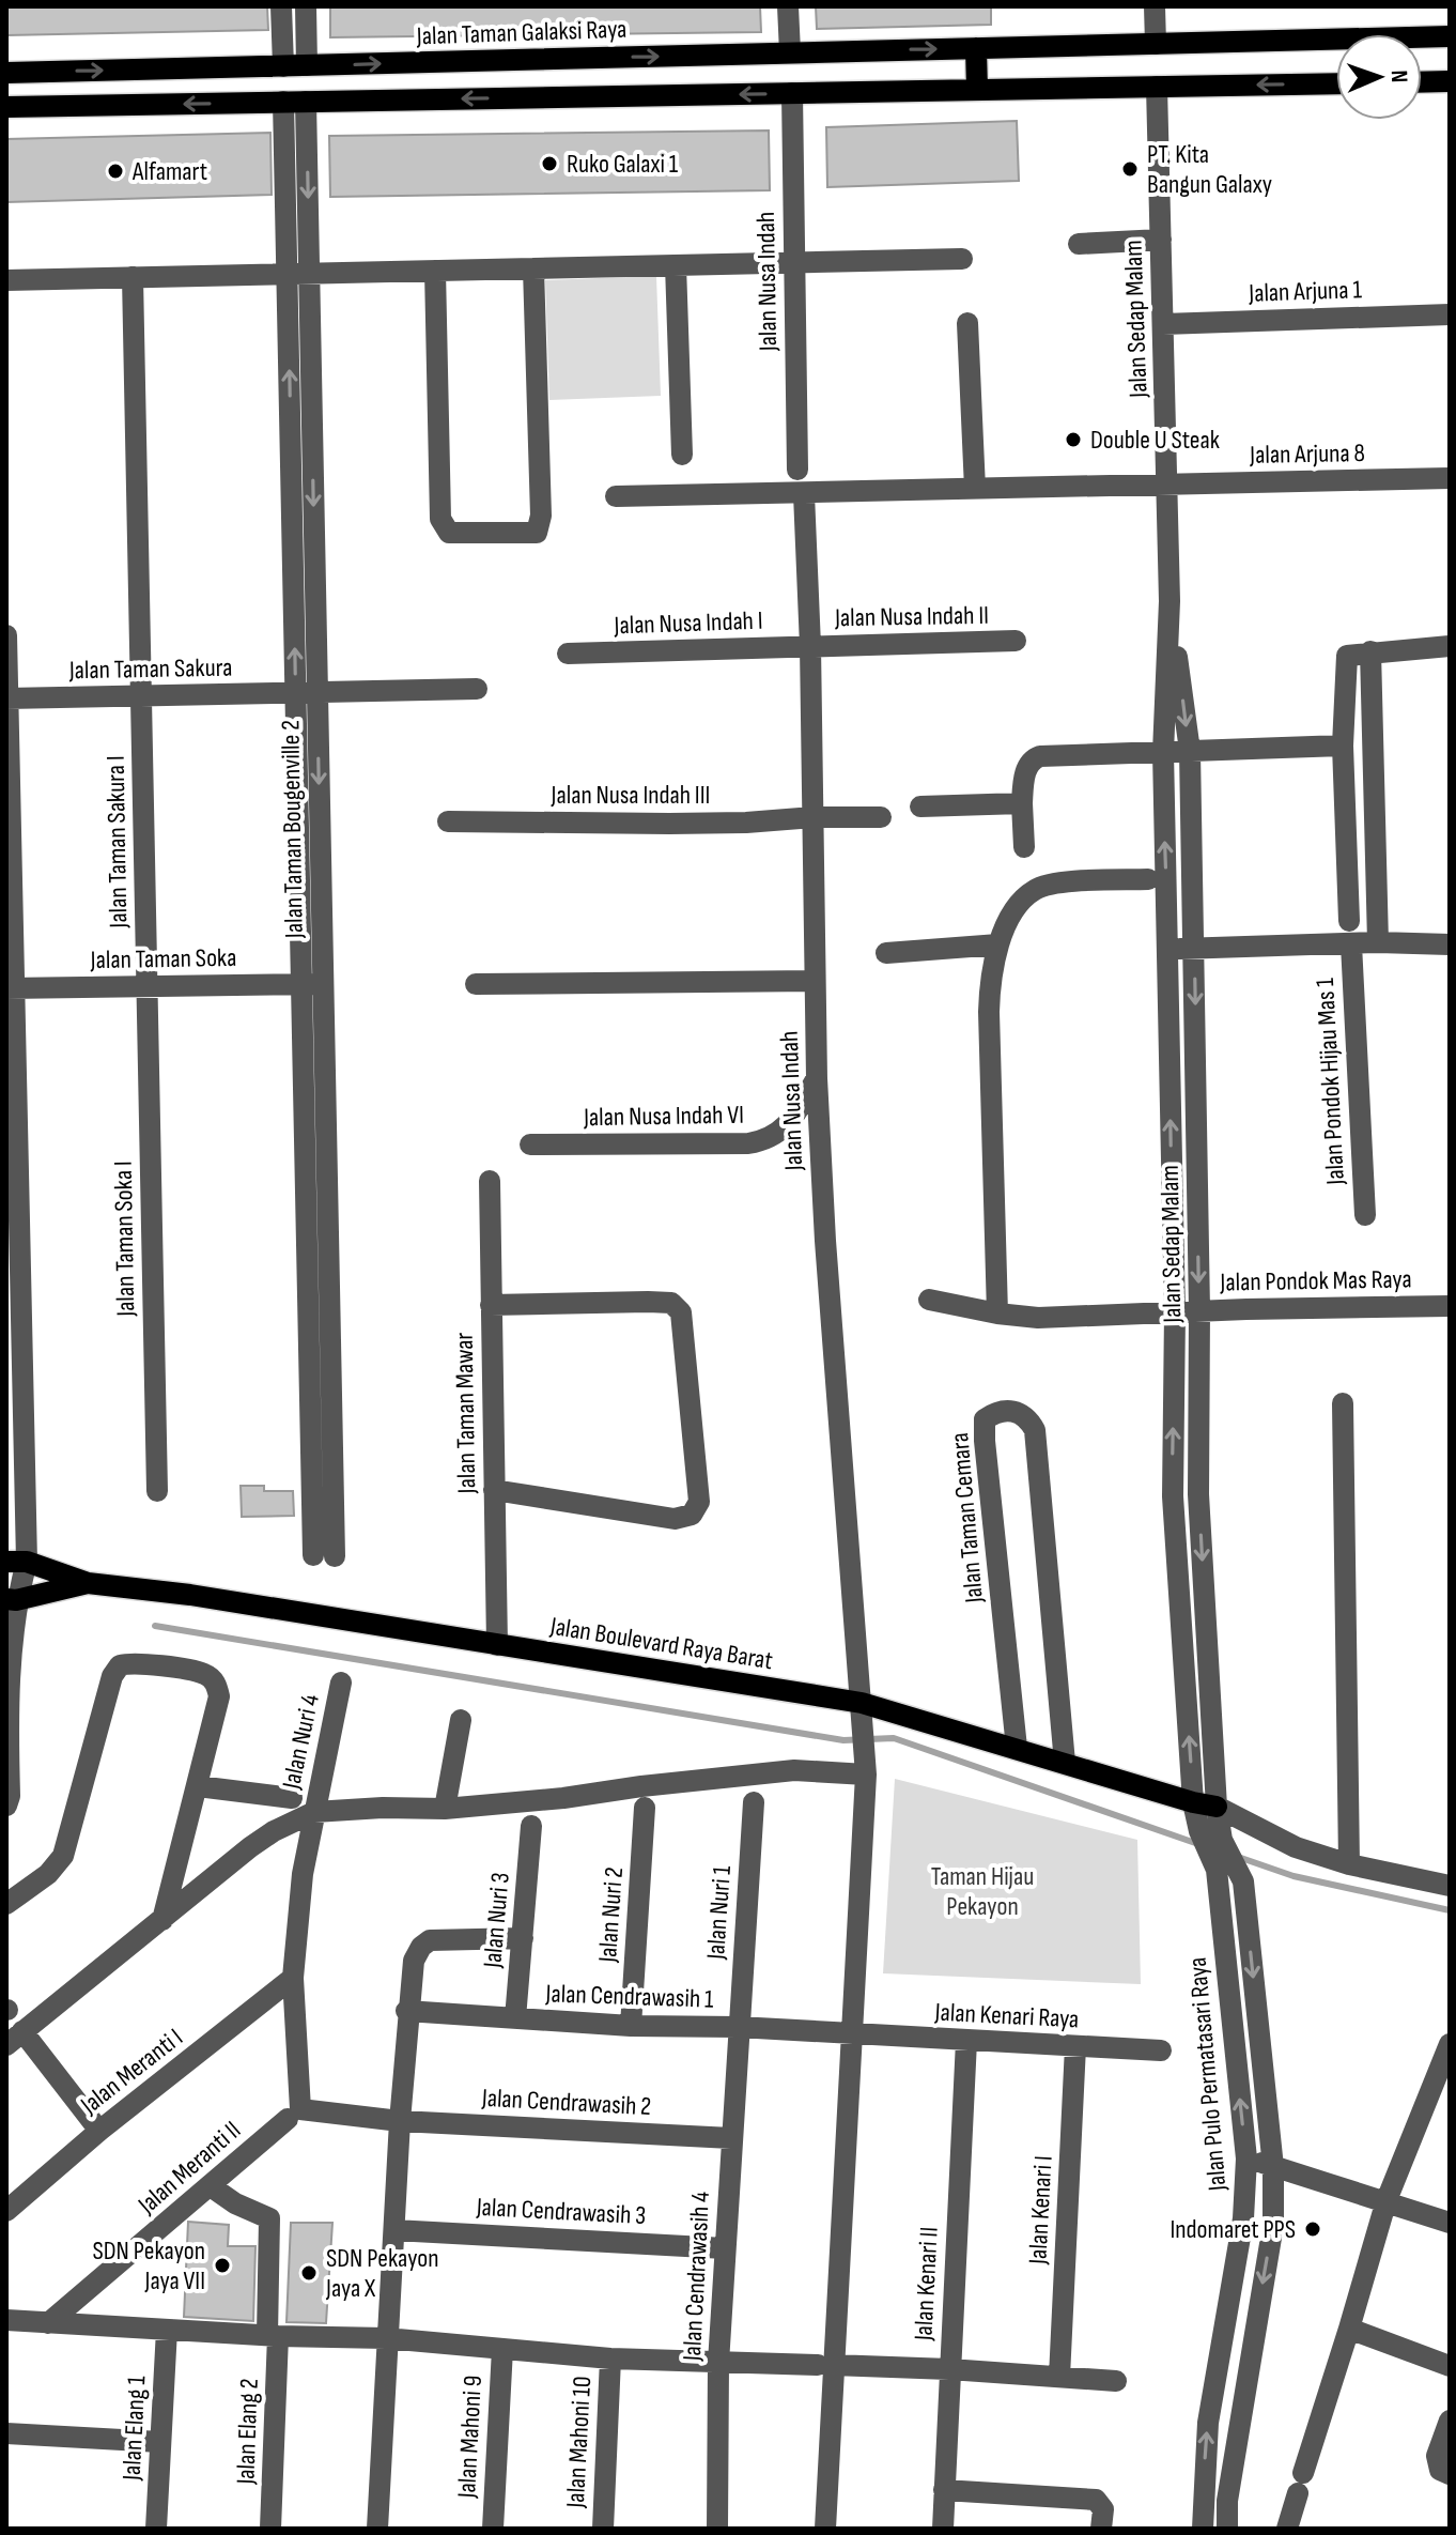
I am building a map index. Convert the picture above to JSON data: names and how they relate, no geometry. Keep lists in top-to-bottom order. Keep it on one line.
{"streets":{"main road":["Jalan Taman Galaksi Raya","Jalan Boulevard Raya Barat"],"street":["Jalan Nusa Indah","Jalan Arjuna 1","Jalan Sedap Malam","Jalan Arjuna 8","Jalan Nusa Indah II","Jalan Nusa Indah I","Jalan Taman Sakura","Jalan Nusa Indah III","Jalan Taman Bougenville 2","Jalan Taman Sakura I","Jalan Taman Soka","Jalan Pondok Hijau Mas 1","Jalan Nusa Indah VI","Jalan Taman Soka I","Jalan Pondok Mas Raya","Jalan Taman Mawar","Jalan Taman Cemara","Jalan Nuri 4","Jalan Nuri 1","Jalan Nuri 2","Jalan Nuri 3","Jalan Cendrawasih 1","Jalan Kenari Raya","Jalan Meranti I","Jalan Pulo Permatasari Raya","Jalan Cendrawasih 2","Jalan Meranti II","Jalan Kenari I","Jalan Cendrawasih 3","Jalan Cendrawasih 4","Jalan Kenari II","Jalan Elang 1","Jalan Elang 2","Jalan Mahoni 9","Jalan Mahoni 10"]},"crossings":[["Jalan Nusa Indah","Jalan Arjuna 8"],["Jalan Nusa Indah","Jalan Nusa Indah II"],["Jalan Nusa Indah","Jalan Nusa Indah I"],["Jalan Nusa Indah","Jalan Nusa Indah III"],["Jalan Nusa Indah","Jalan Nusa Indah VI"],["Jalan Nusa Indah","Jalan Boulevard Raya Barat"],["Jalan Nusa Indah","Jalan Cendrawasih 1"],["Jalan Nusa Indah","Jalan Kenari Raya"],["Jalan Arjuna 1","Jalan Sedap Malam"],["Jalan Sedap Malam","Jalan Arjuna 8"],["Jalan Sedap Malam","Jalan Pondok Mas Raya"],["Jalan Sedap Malam","Jalan Boulevard Raya Barat"],["Jalan Sedap Malam","Jalan Pulo Permatasari Raya"],["Jalan Nusa Indah II","Jalan Nusa Indah I"],["Jalan Taman Sakura","Jalan Taman Bougenville 2"],["Jalan Taman Sakura","Jalan Taman Sakura I"],["Jalan Taman Bougenville 2","Jalan Taman Soka"],["Jalan Taman Sakura I","Jalan Taman Soka"],["Jalan Taman Sakura I","Jalan Taman Soka I"],["Jalan Taman Soka","Jalan Taman Soka I"],["Jalan Taman Mawar","Jalan Boulevard Raya Barat"],["Jalan Taman Cemara","Jalan Boulevard Raya Barat"],["Jalan Nuri 4","Jalan Meranti I"],["Jalan Nuri 4","Jalan Cendrawasih 2"],["Jalan Nuri 1","Jalan Cendrawasih 1"],["Jalan Nuri 1","Jalan Cendrawasih 4"],["Jalan Nuri 2","Jalan Cendrawasih 1"],["Jalan Nuri 3","Jalan Cendrawasih 1"],["Jalan Cendrawasih 1","Jalan Kenari Raya"],["Jalan Cendrawasih 1","Jalan Cendrawasih 4"],["Jalan Kenari Raya","Jalan Kenari I"],["Jalan Kenari Raya","Jalan Kenari II"],["Jalan Meranti I","Jalan Cendrawasih 2"],["Jalan Cendrawasih 2","Jalan Cendrawasih 4"],["Jalan Meranti II","Jalan Elang 2"],["Jalan Cendrawasih 3","Jalan Cendrawasih 4"]],"parks":["Taman Hijau Pekayon"],"places":["Ruko Galaxi 1","PT. Kita Bangun Galaxy","Alfamart","Double U Steak","Indomaret PPS","SDN Pekayon Jaya VII","SDN Pekayon Jaya X"],"north":"right"}
